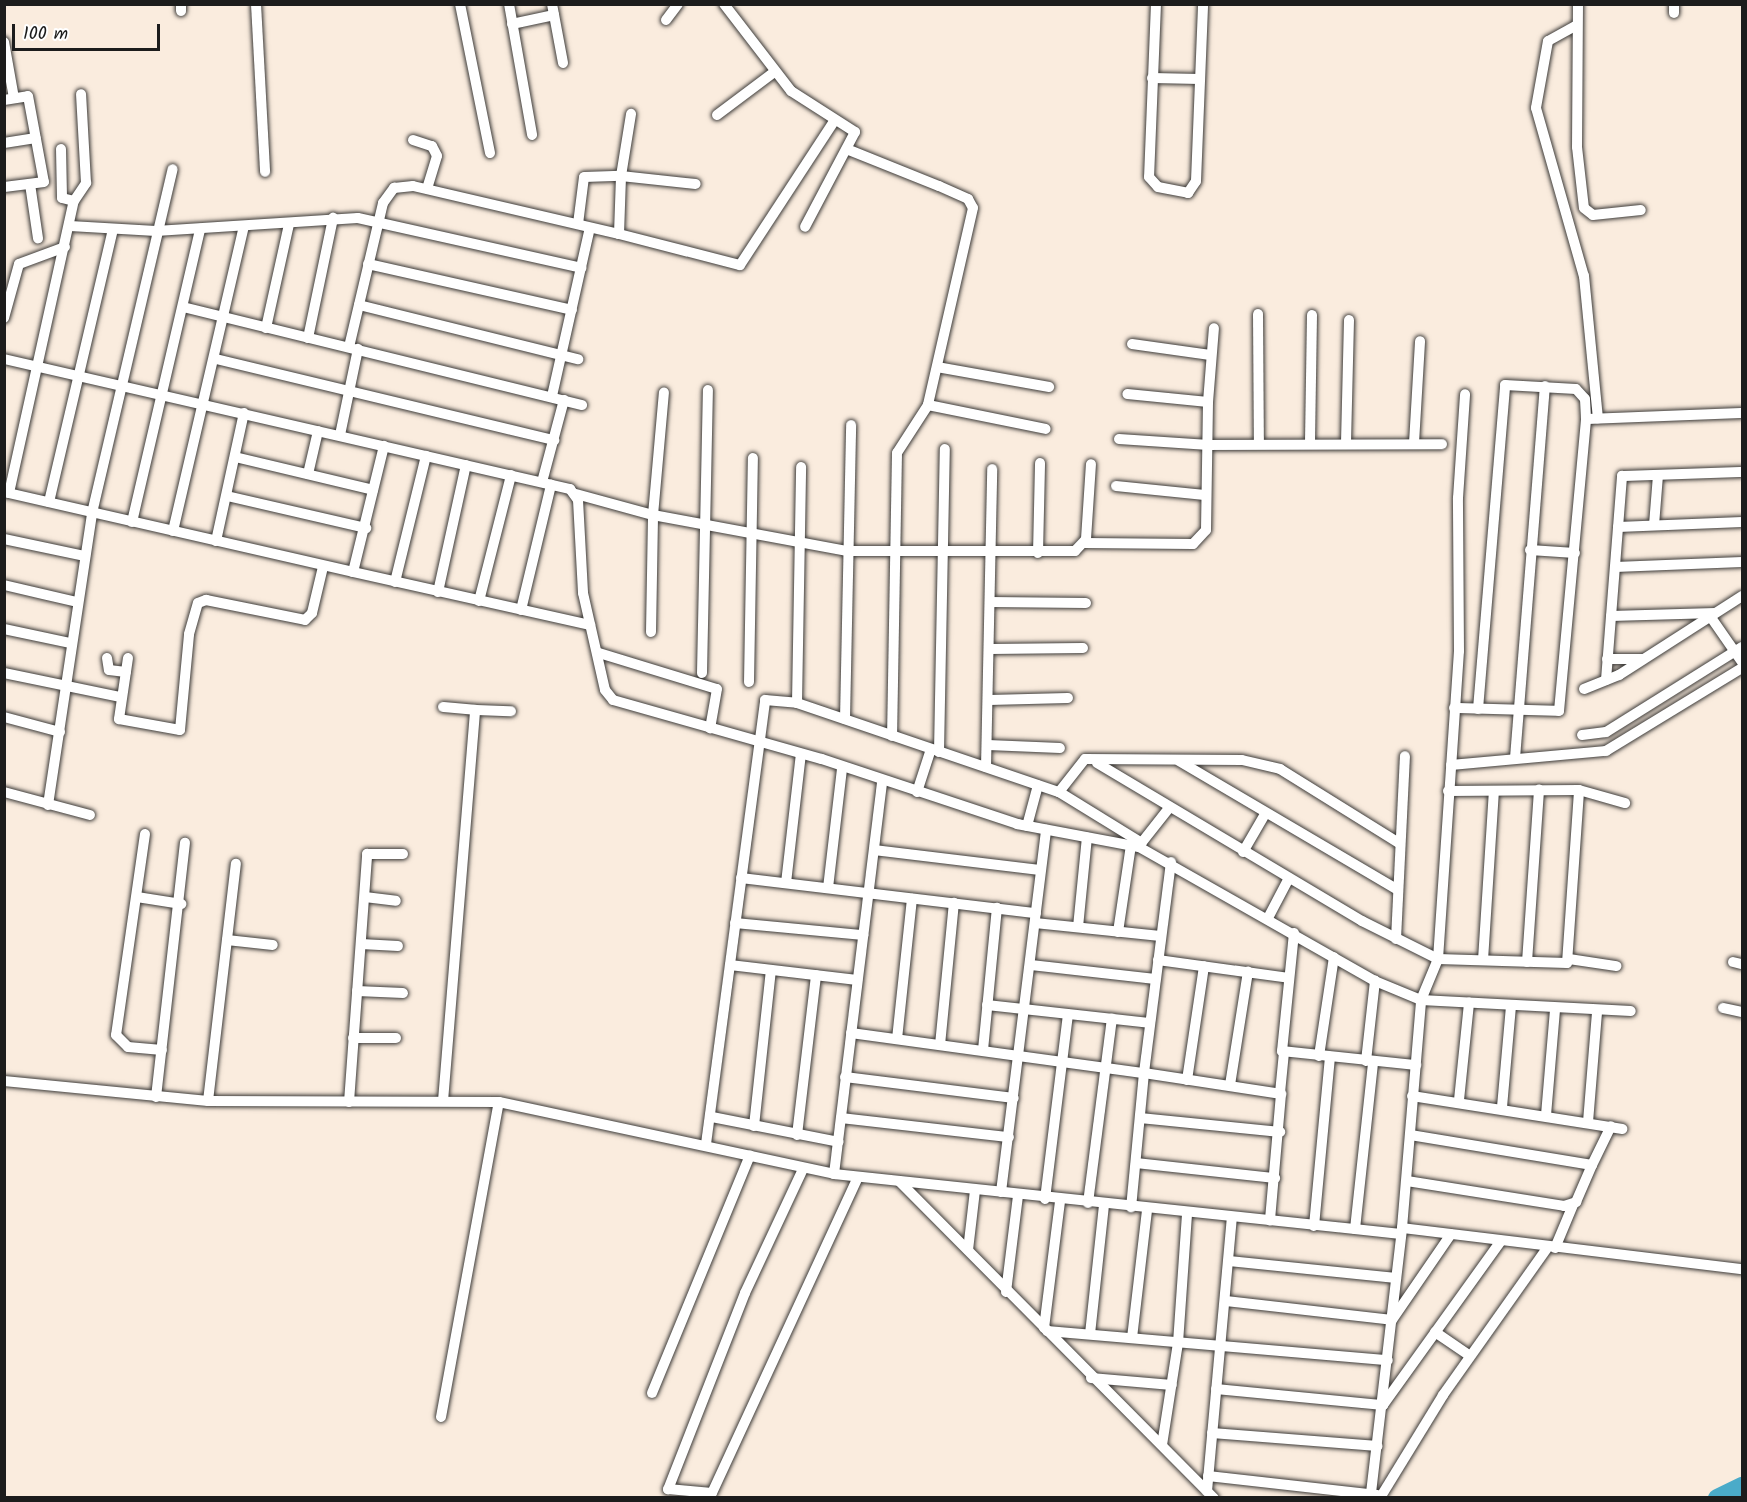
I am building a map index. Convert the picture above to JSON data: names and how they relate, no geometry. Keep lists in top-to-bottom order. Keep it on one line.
{"scale_bar":"100 m"}
